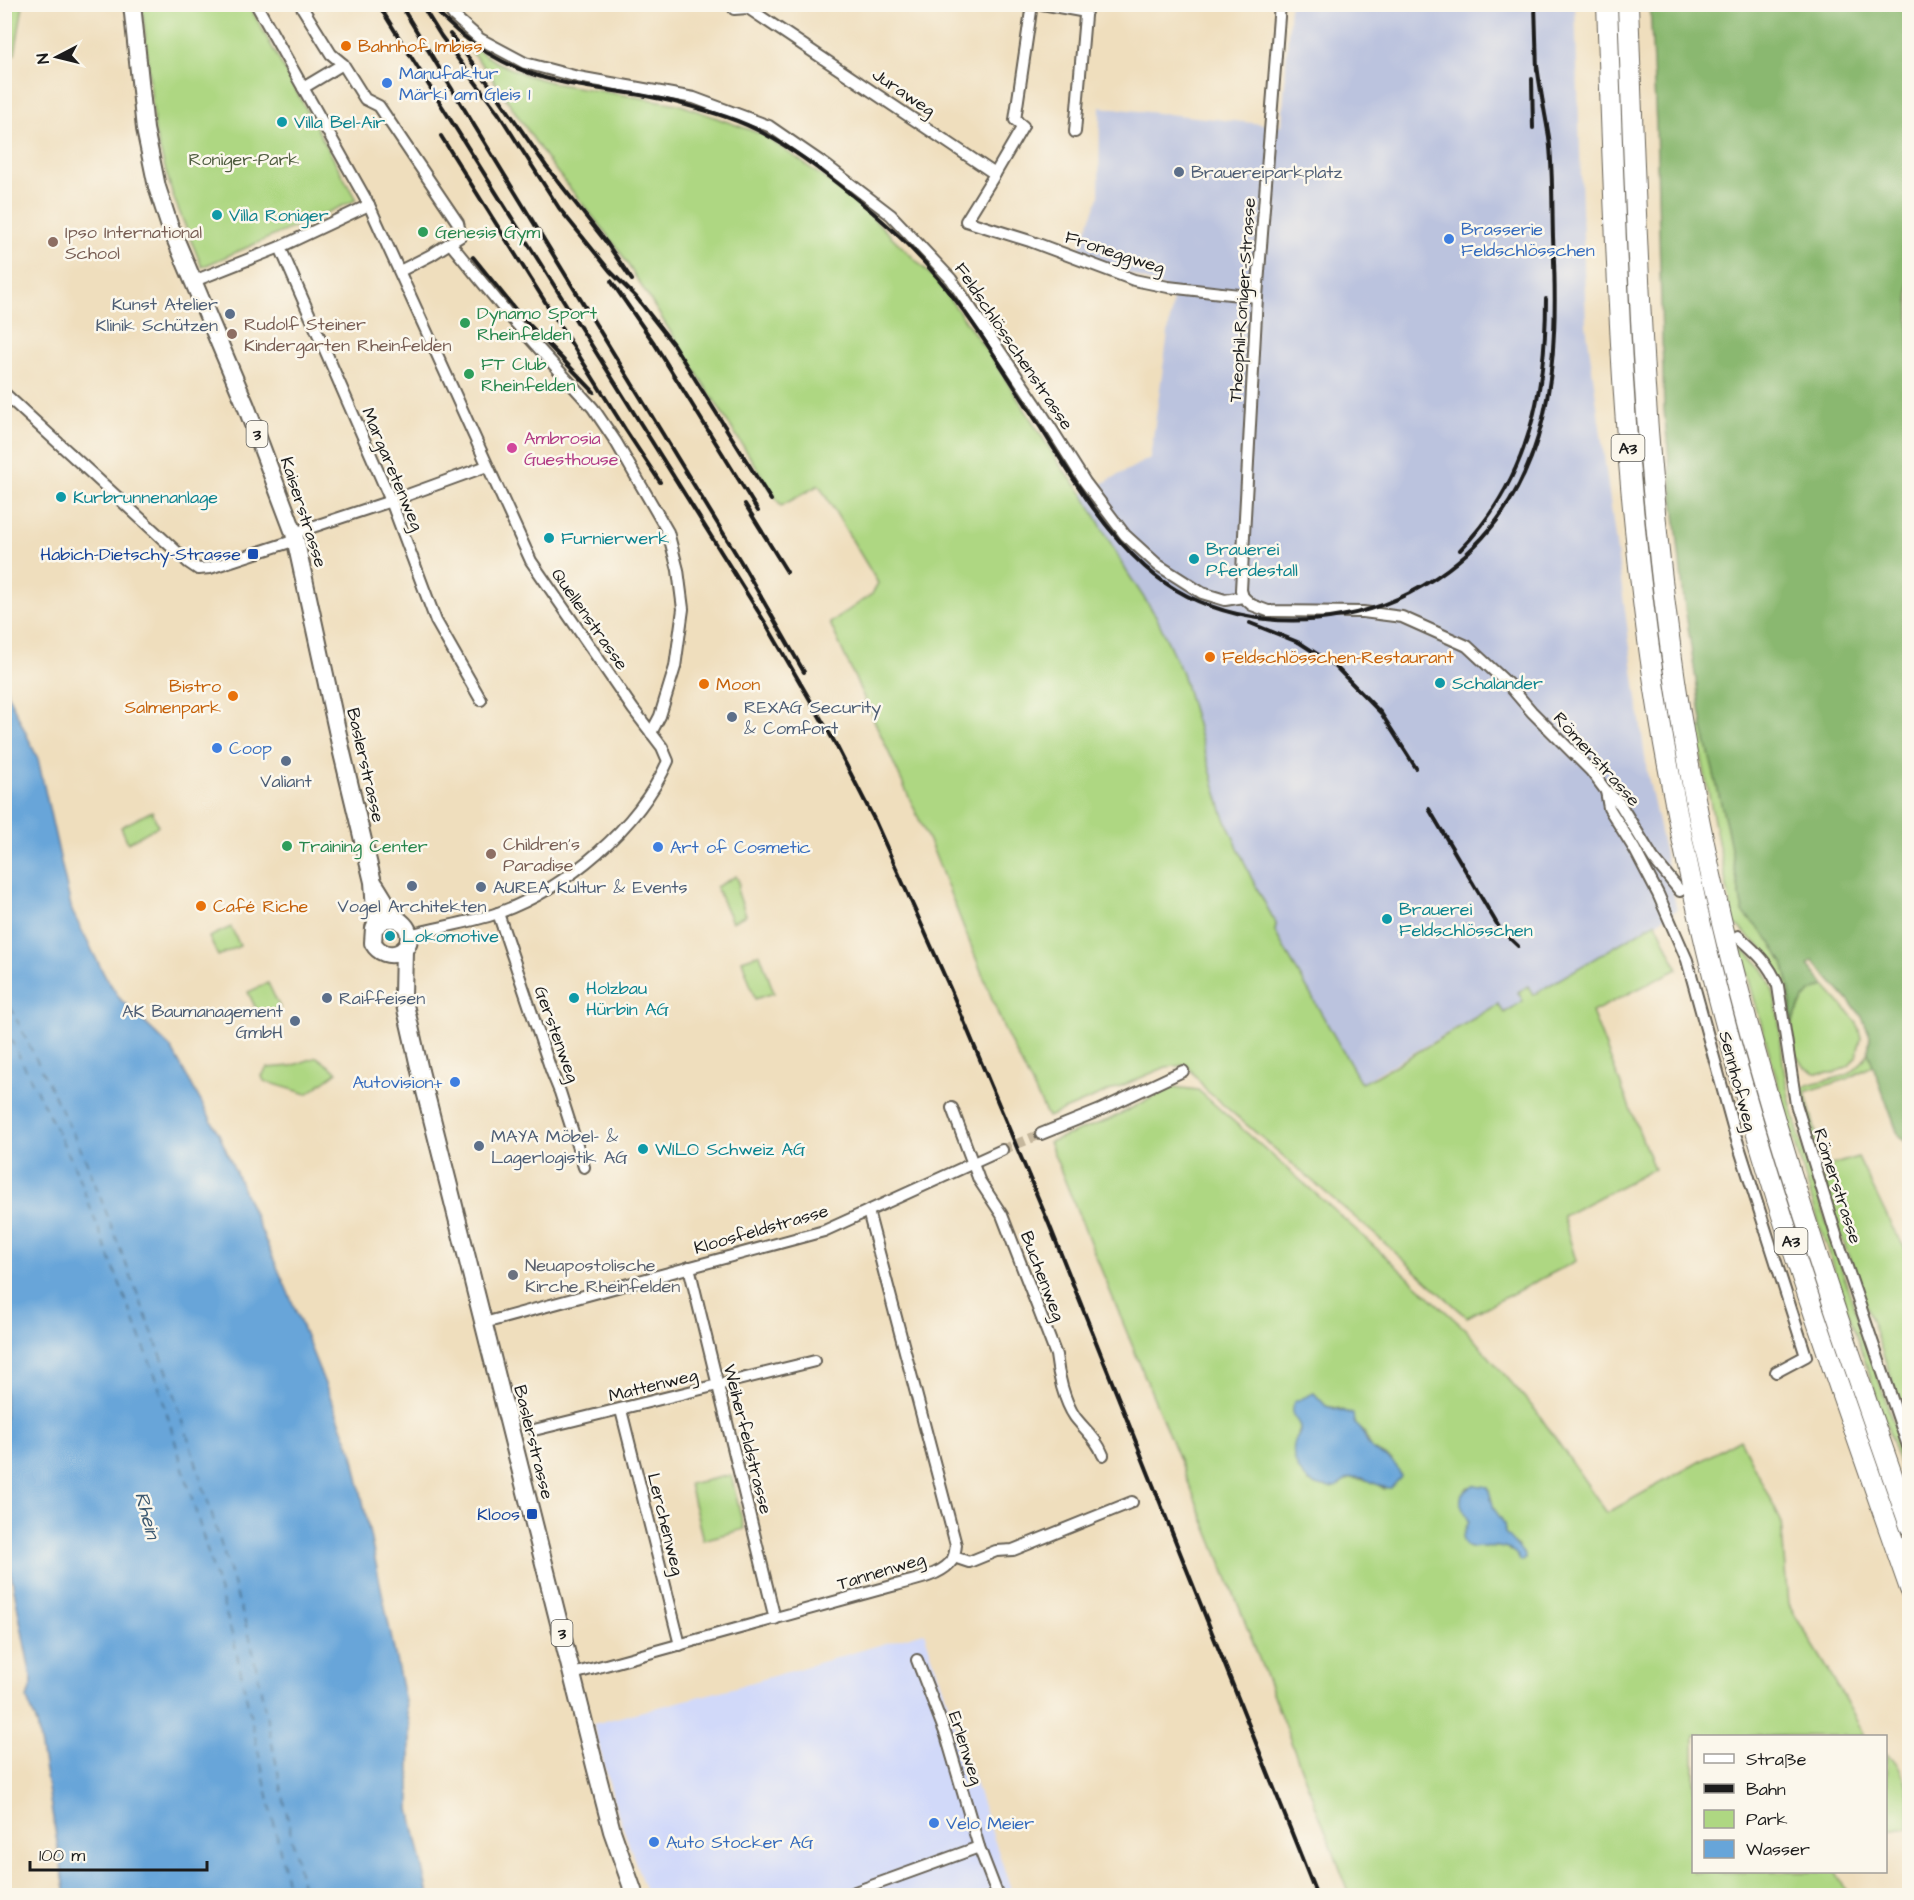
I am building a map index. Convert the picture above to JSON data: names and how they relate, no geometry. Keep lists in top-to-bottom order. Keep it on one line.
{"streets":{"highway":["A3"],"main road":["3","Kaiserstrasse","Baslerstrasse"],"street":["Juraweg","Froneggweg","Theophil-Roniger-Strasse","Feldschlösschenstrasse","Margaretenweg","Quellenstrasse","Römerstrasse","Gerstenweg","Sennhofweg","Kloosfeldstrasse","Buchenweg","Mattenweg","Weiherfeldstrasse","Lerchenweg","Tannenweg","Erlenweg"]},"crossings":[["Juraweg","Froneggweg"],["Froneggweg","Theophil-Roniger-Strasse"],["Theophil-Roniger-Strasse","Feldschlösschenstrasse"],["Theophil-Roniger-Strasse","Römerstrasse"],["Feldschlösschenstrasse","Römerstrasse"],["Kaiserstrasse","Baslerstrasse"],["Quellenstrasse","Baslerstrasse"],["Quellenstrasse","Gerstenweg"],["Römerstrasse","Sennhofweg"],["Baslerstrasse","Kloosfeldstrasse"],["Baslerstrasse","Tannenweg"],["Kloosfeldstrasse","Buchenweg"],["Kloosfeldstrasse","Weiherfeldstrasse"],["Mattenweg","Weiherfeldstrasse"],["Mattenweg","Lerchenweg"],["Weiherfeldstrasse","Tannenweg"],["Lerchenweg","Tannenweg"]],"water":["Rhein"],"parks":["Roniger-Park"],"places":{"other":["Bahnhof Imbiss","Manufaktur Märki am Gleis 1","Villa Bel-Air","Brauereiparkplatz","Villa Roniger","Genesis Gym","Brasserie Feldschlösschen","Ipso International School","Kunst Atelier Klinik Schützen","Dynamo Sport Rheinfelden","Rudolf Steiner Kindergarten Rheinfelden","FT Club Rheinfelden","Ambrosia Guesthouse","Kurbrunnenanlage","Furnierwerk","Brauerei Pferdestall","Feldschlösschen-Restaurant","Schalander","Moon","Bistro Salmenpark","REXAG Security & Comfort","Coop","Valiant","Training Center","Art of Cosmetic","Children's Paradise","Vogel Architekten","AUREA Kultur & Events","Café Riche","Brauerei Feldschlösschen","Lokomotive","Raiffeisen","Holzbau Hürbin AG","AK Baumanagement GmbH","Autovision+","MAYA Möbel- & Lagerlogistik AG","WILO Schweiz AG","Neuapostolische Kirche Rheinfelden","Velo Meier","Auto Stocker AG"],"transit":["Habich-Dietschy-Strasse","Kloos"]},"legend":["Straße","Bahn","Park","Wasser"],"scale_bar":"100 m","north":"left"}
